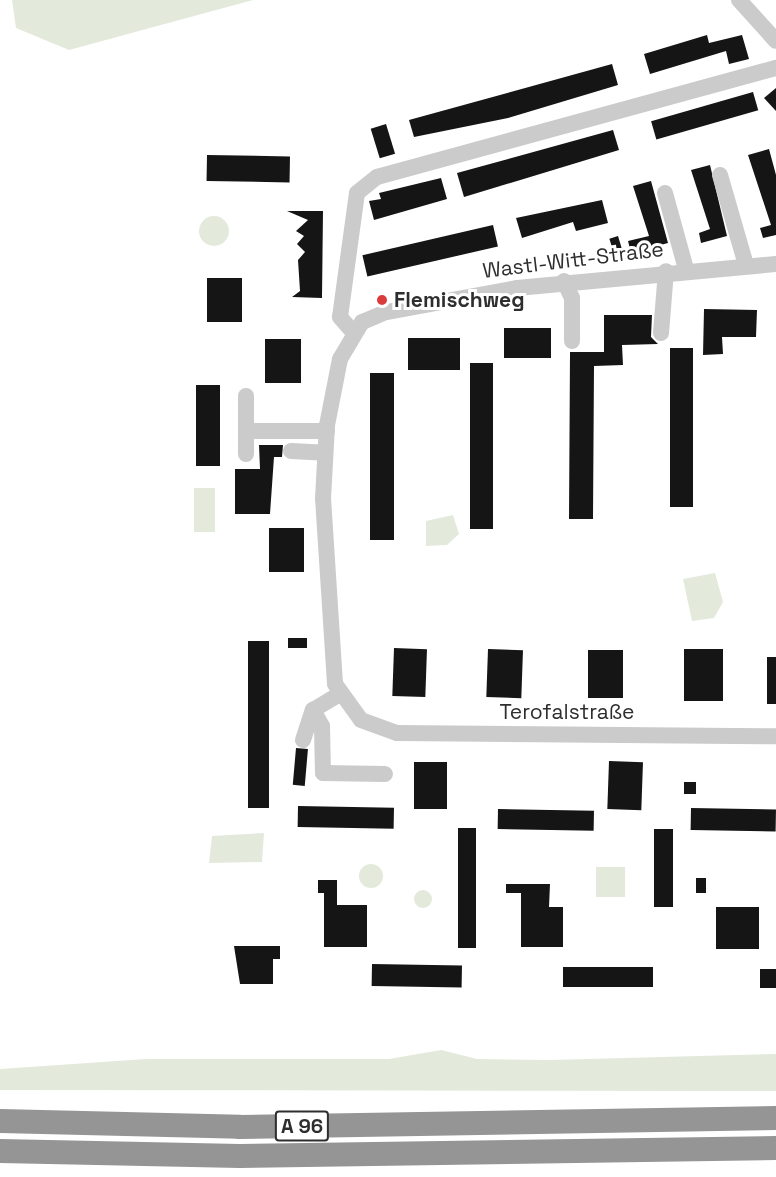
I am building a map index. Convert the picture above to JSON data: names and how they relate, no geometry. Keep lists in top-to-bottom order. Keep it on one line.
{"streets":{"highway":["A 96"],"street":["Wastl-Witt-Straße","Terofalstraße"]},"places":["Flemischweg"]}
